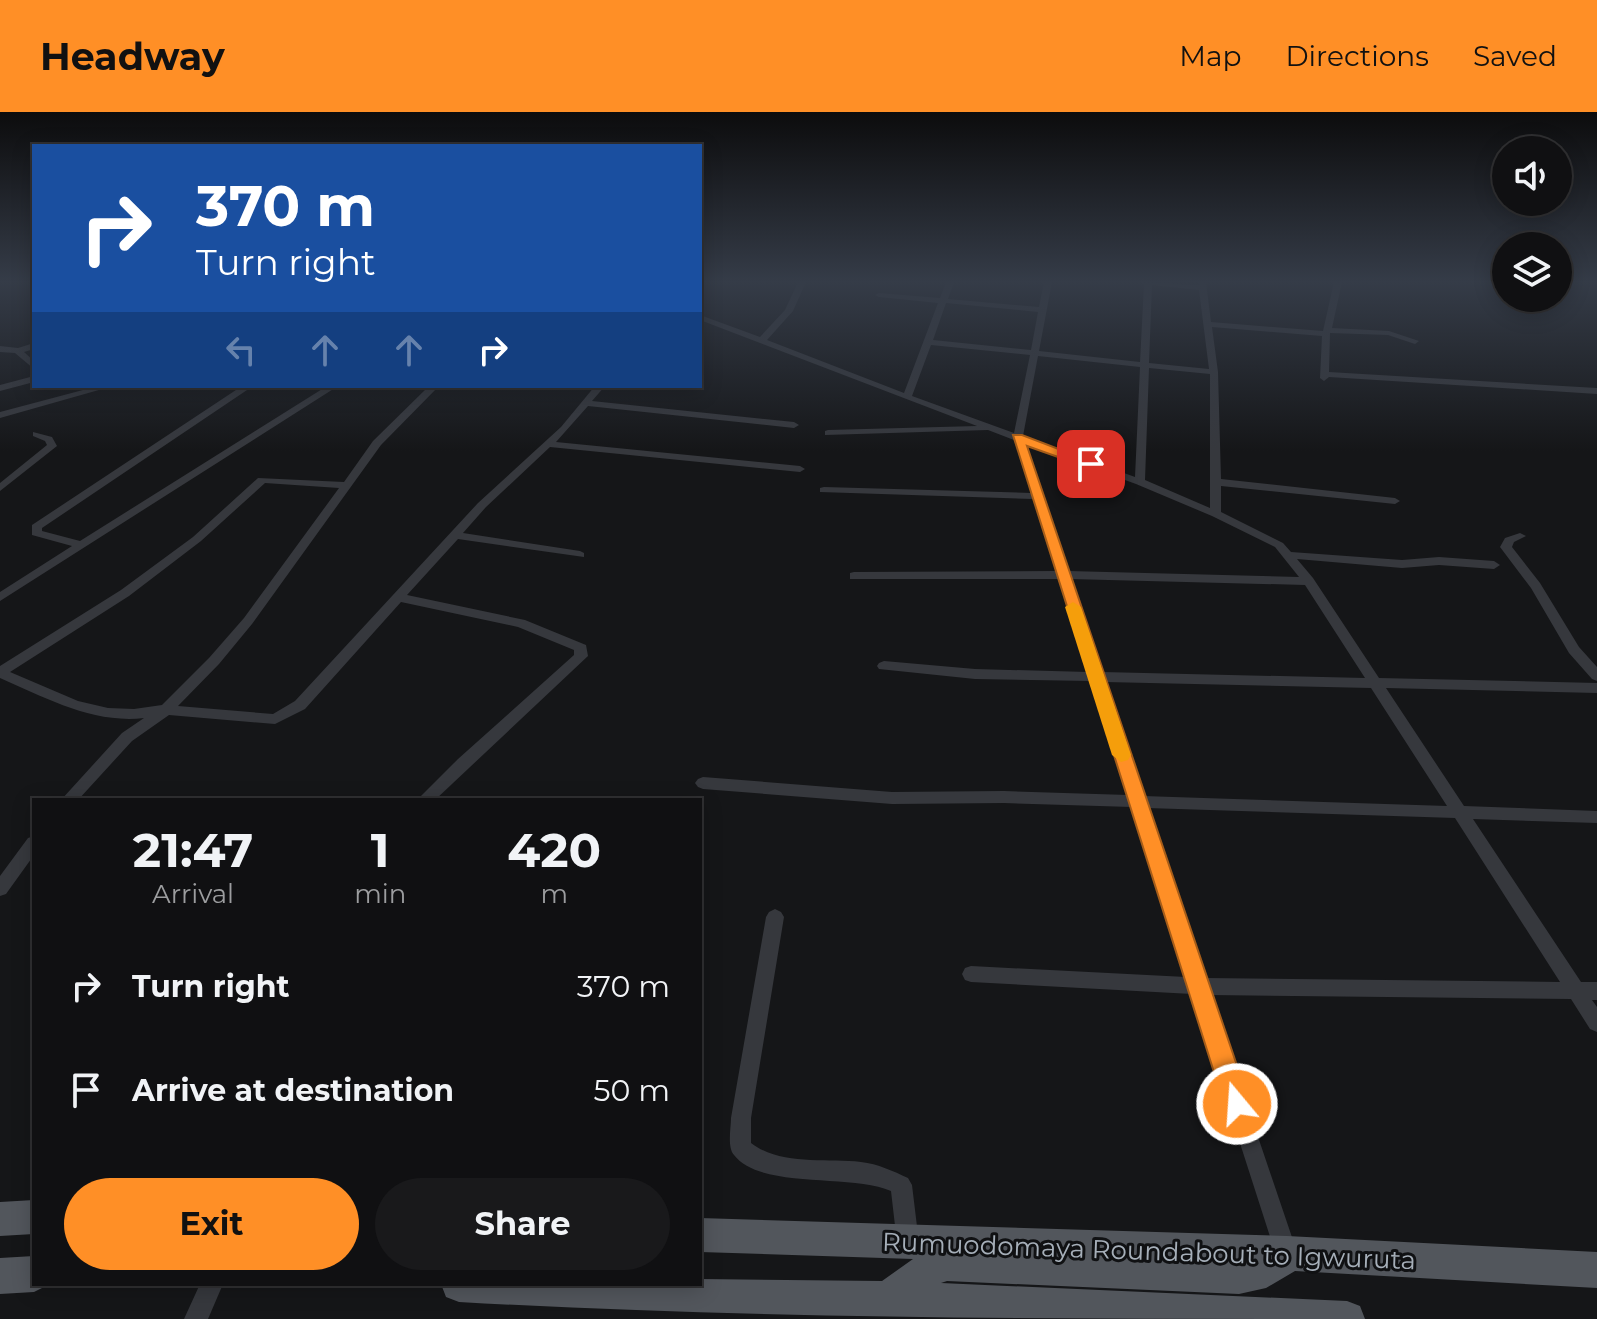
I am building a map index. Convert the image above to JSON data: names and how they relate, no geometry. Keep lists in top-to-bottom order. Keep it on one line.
{"streets":{"main road":["Rumuodomaya Roundabout to Igwuruta"]},"page":{"header":"Headway","nav":["Map","Directions","Saved"],"turn":["370 m","Turn right"],"eta":["21:47","Arrival","1","min","420","m"],"list":[{"name":"Turn right","value":"370 m"},{"name":"Arrive at destination","value":"50 m"}],"buttons":["Exit","Share"]}}
